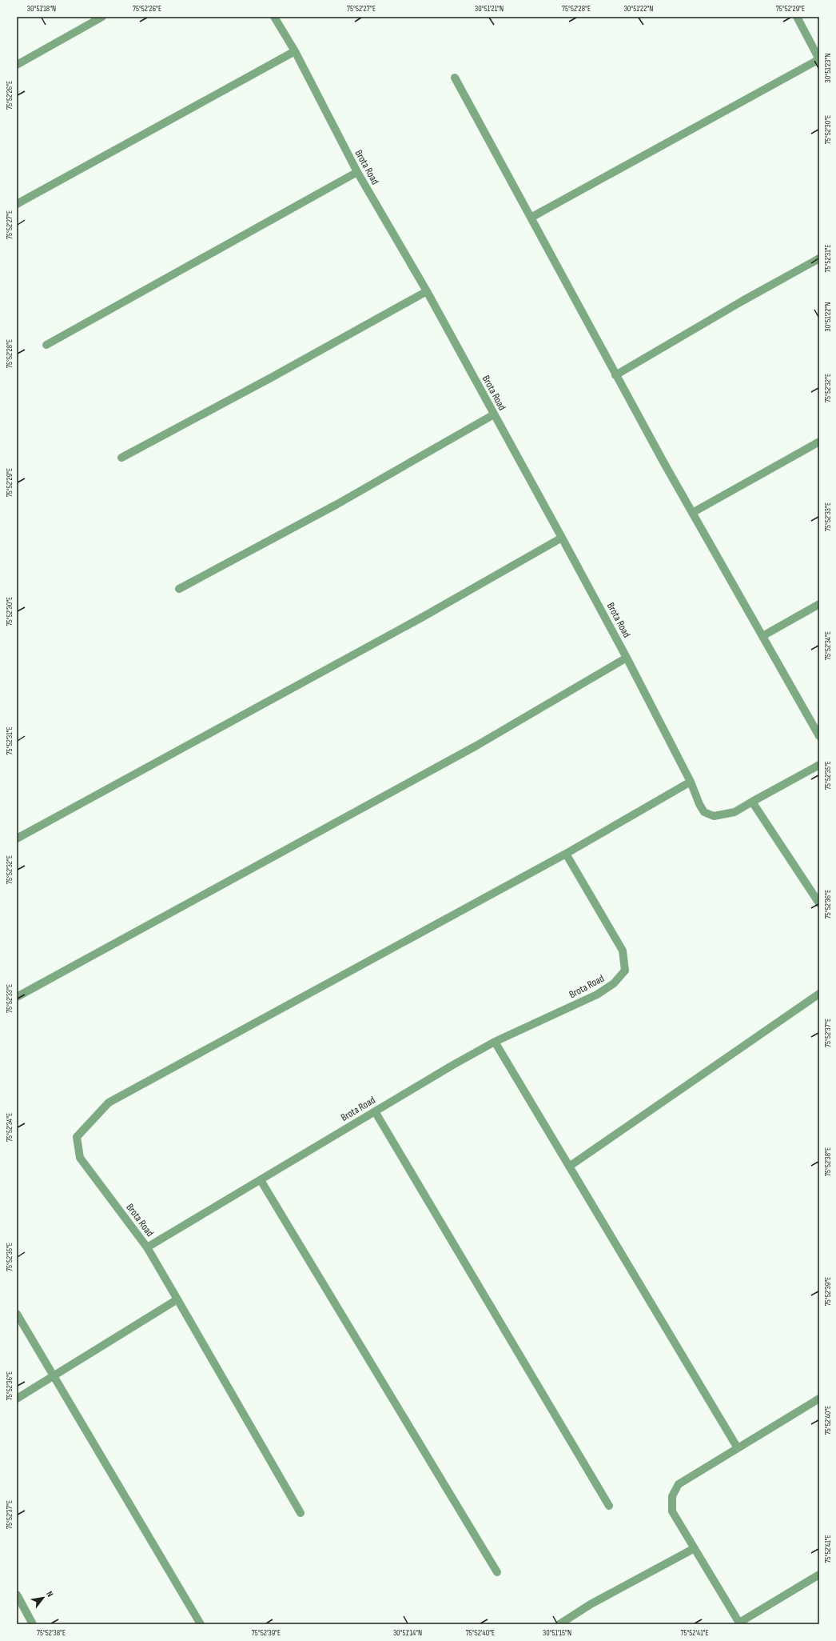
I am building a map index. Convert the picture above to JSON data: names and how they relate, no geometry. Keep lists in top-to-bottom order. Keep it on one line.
{"streets":{"street":["Brota Road"]},"north":"top right","coordinates":["30°51'18\"N","75°52'26\"E","75°52'27\"E","30°51'21\"N","75°52'28\"E","30°51'22\"N","75°52'29\"E","30°51'23\"N","75°52'30\"E","75°52'31\"E","75°52'32\"E","75°52'33\"E","75°52'34\"E","75°52'35\"E","75°52'36\"E","75°52'37\"E","75°52'38\"E","75°52'39\"E","75°52'40\"E","75°52'41\"E","30°51'14\"N","30°51'15\"N"]}
